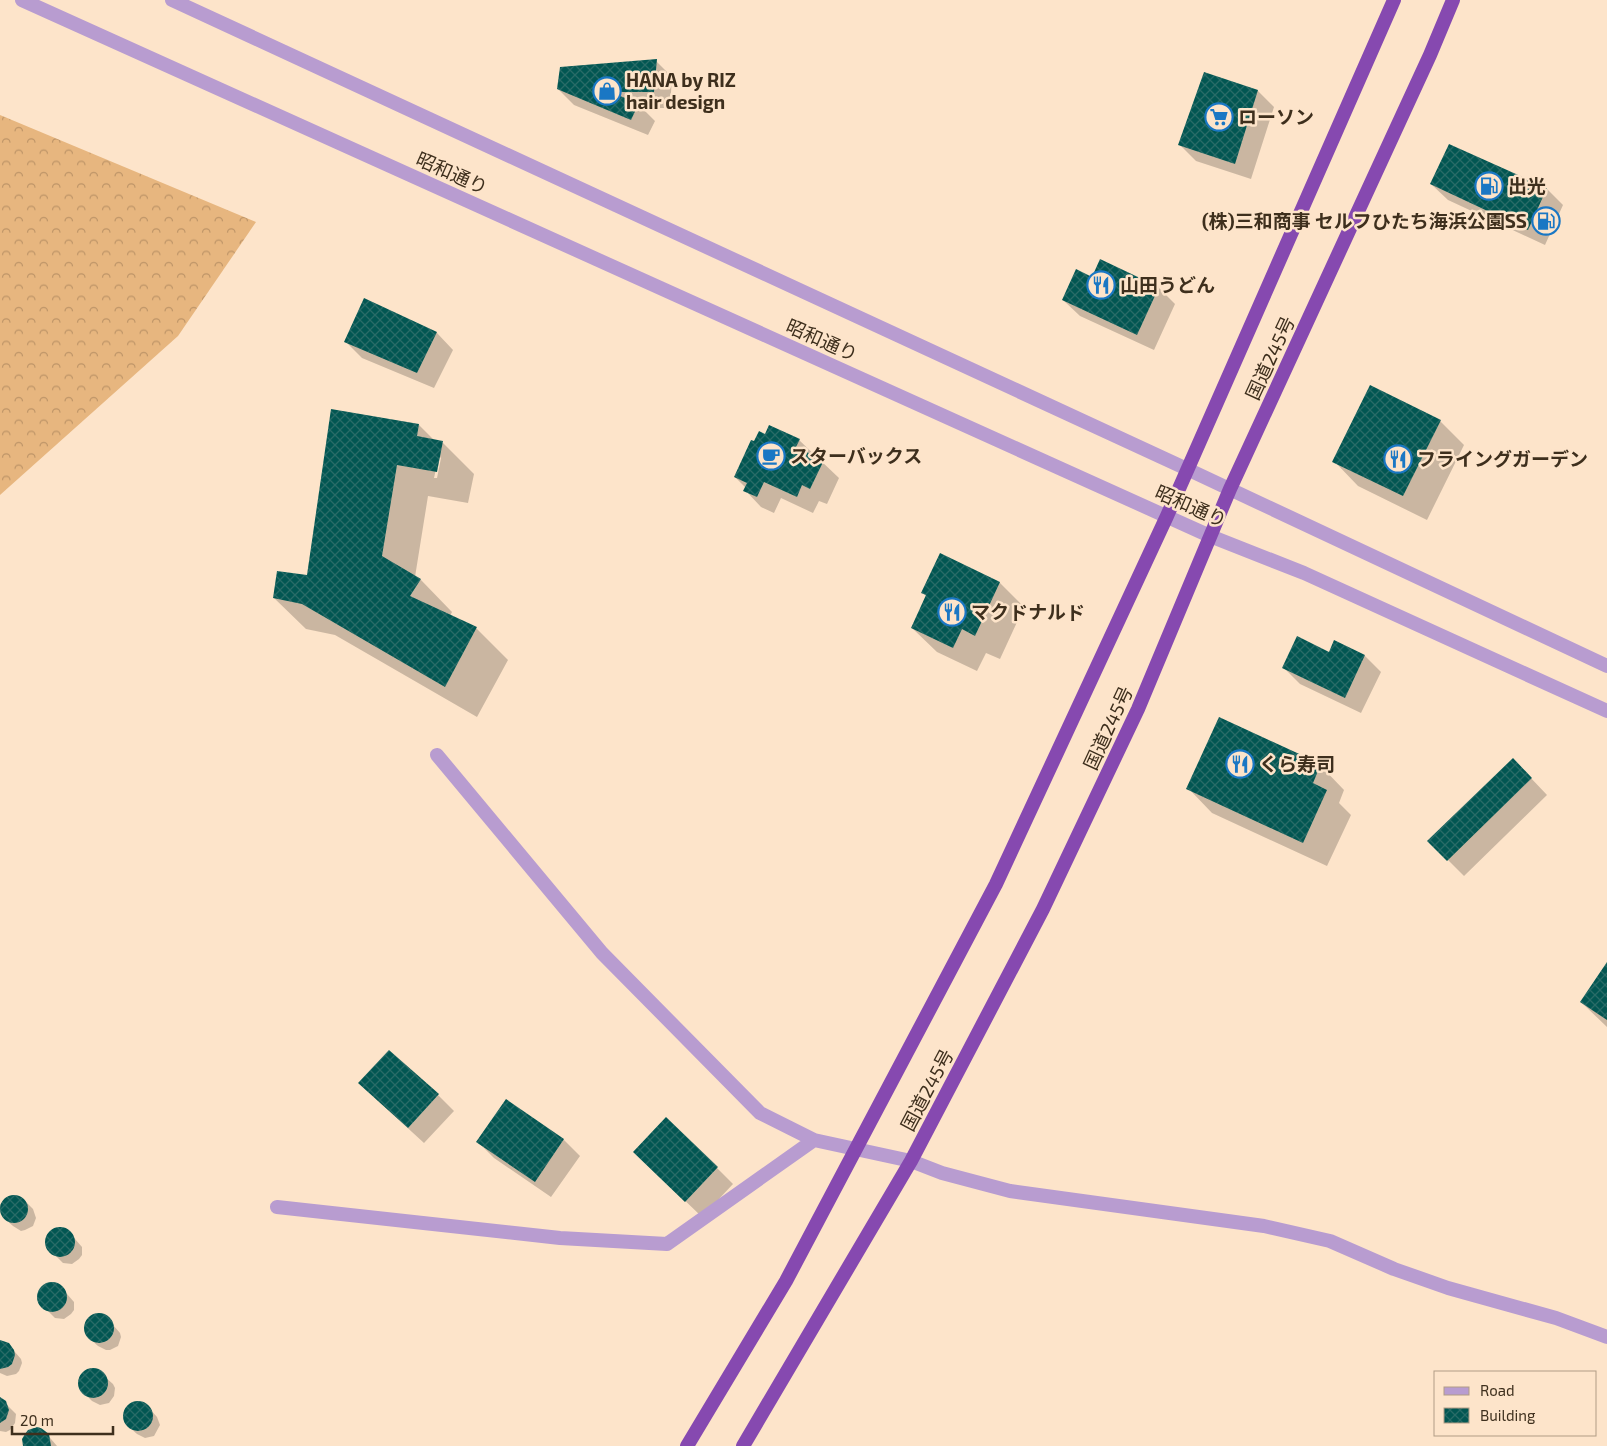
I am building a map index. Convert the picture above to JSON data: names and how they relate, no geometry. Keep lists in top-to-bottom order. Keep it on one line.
{"streets":{"highway":["国道245号"],"street":["昭和通り"]},"crossings":[["昭和通り","国道245号"]],"places":{"shop":["HANA by RIZ hair design"],"supermarket":["ローソン"],"fuel station":["出光","(株)三和商事 セルフひたち海浜公園SS"],"restaurant":["山田うどん","フライングガーデン","マクドナルド","くら寿司"],"cafe":["スターバックス"]},"legend":["Road","Building"],"scale_bar":"20 m"}
